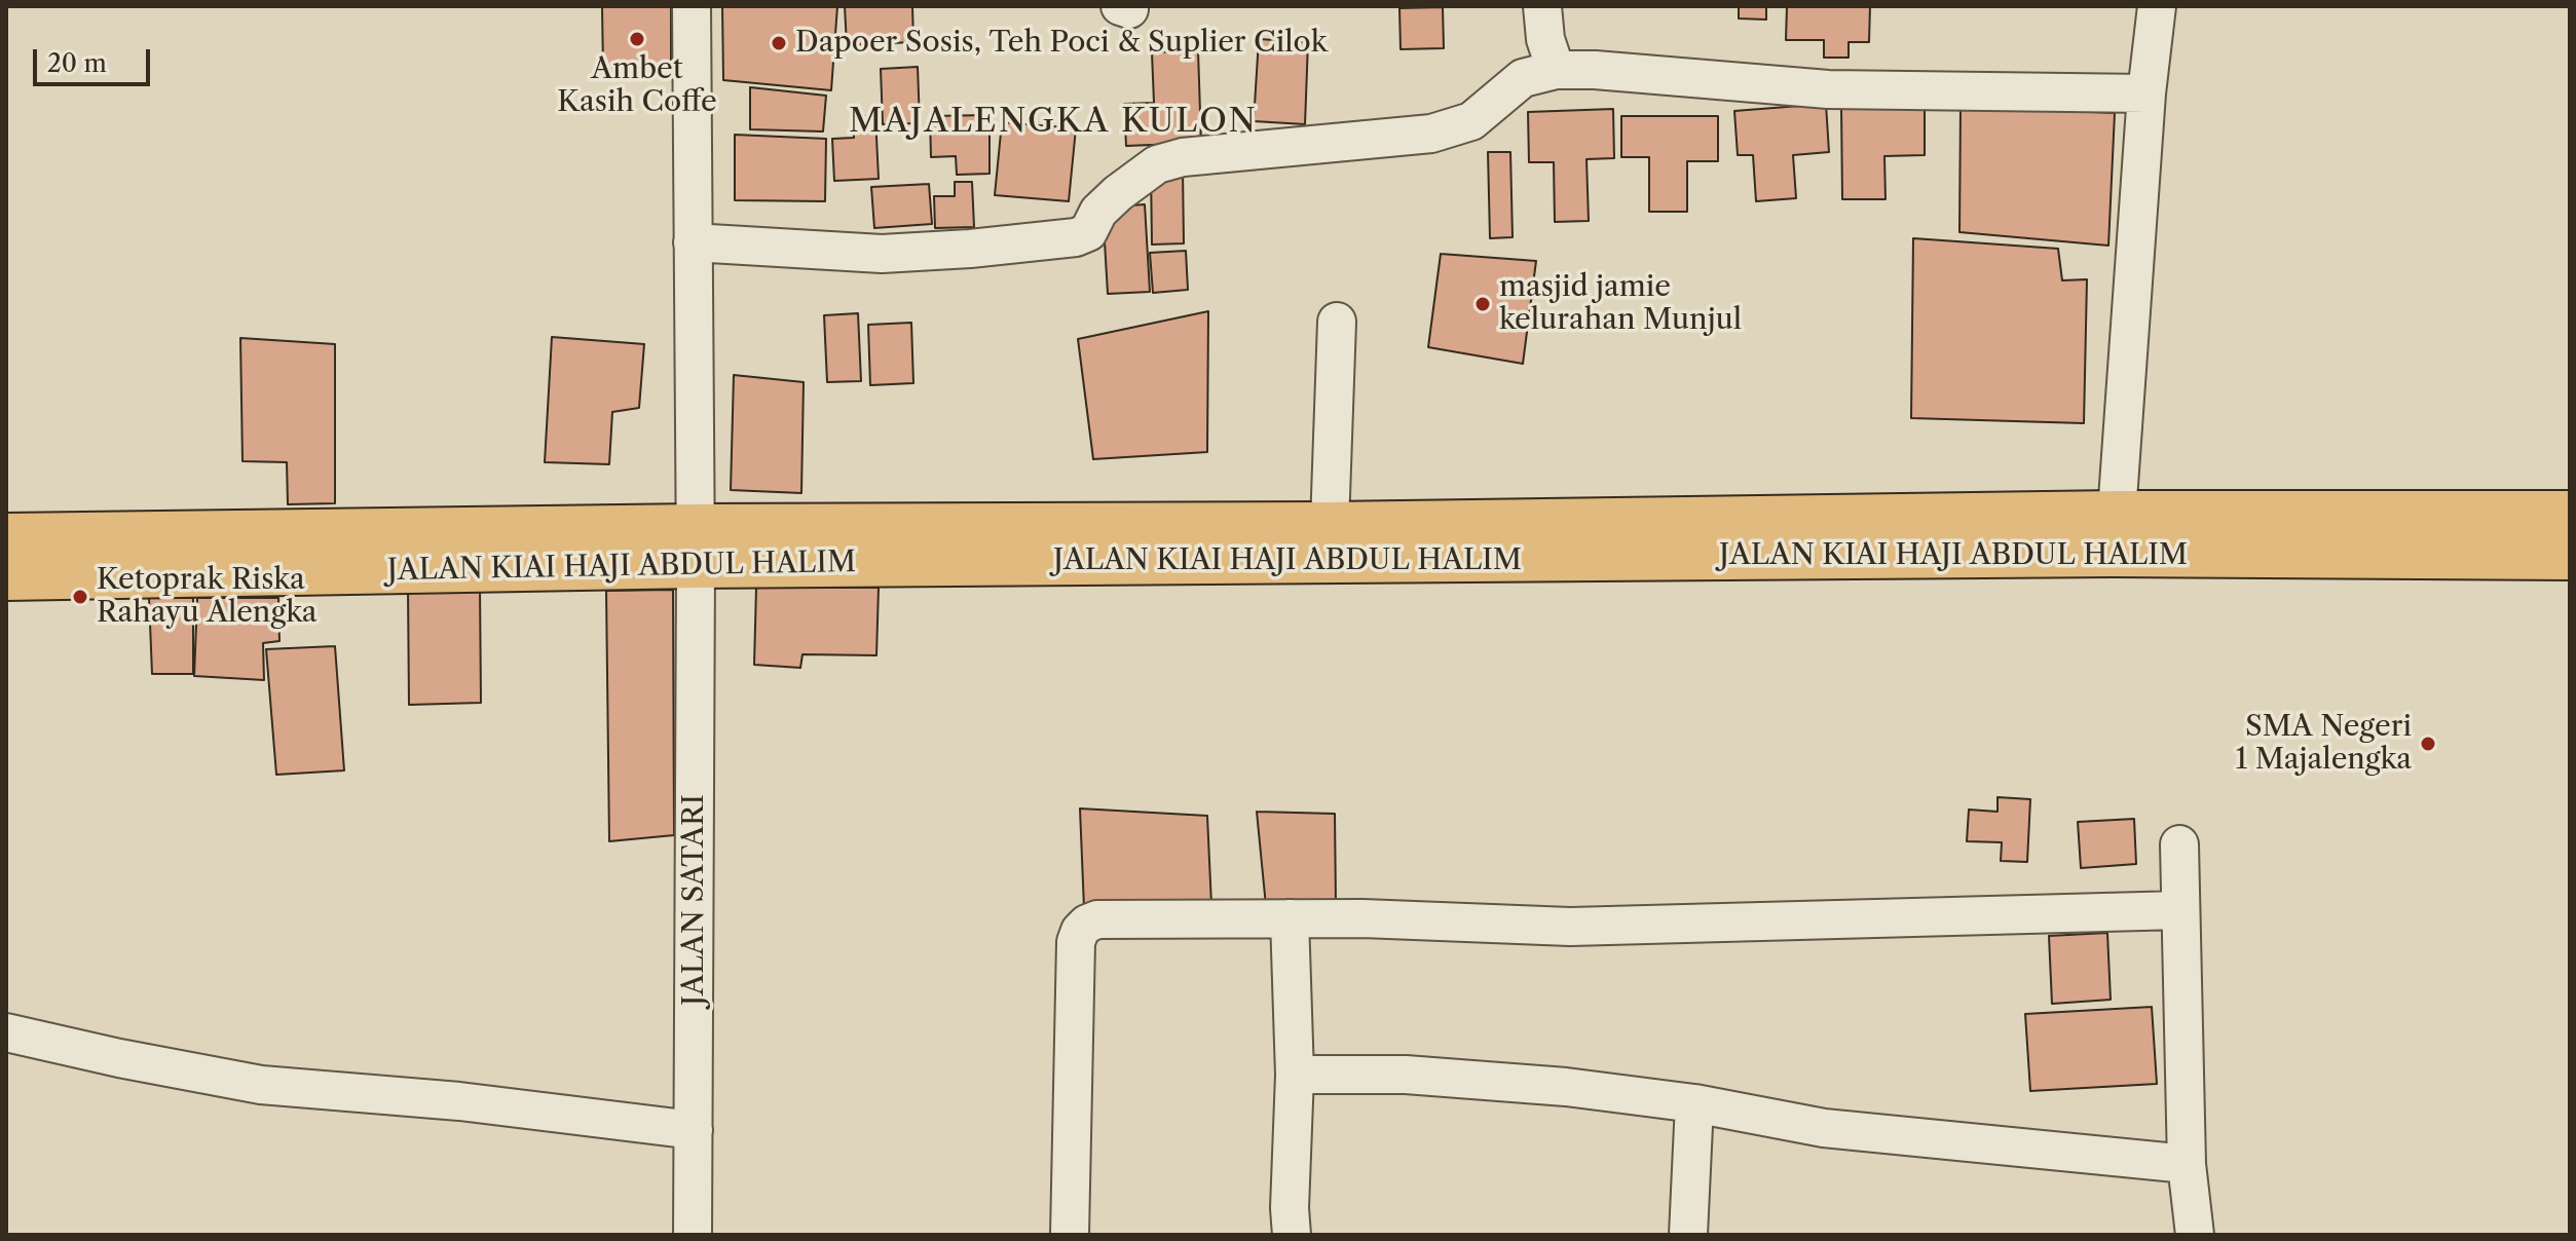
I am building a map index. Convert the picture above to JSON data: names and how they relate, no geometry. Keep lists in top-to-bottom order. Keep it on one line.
{"streets":{"main road":["JALAN KIAI HAJI ABDUL HALIM"],"street":["JALAN SATARI"]},"crossings":[["JALAN KIAI HAJI ABDUL HALIM","JALAN SATARI"]],"districts":["MAJALENGKA KULON"],"places":["Ambet Kasih Coffe","Dapoer Sosis, Teh Poci & Suplier Cilok","masjid jamie kelurahan Munjul","Ketoprak Riska Rahayu Alengka","SMA Negeri 1 Majalengka"],"scale_bar":"20 m"}
